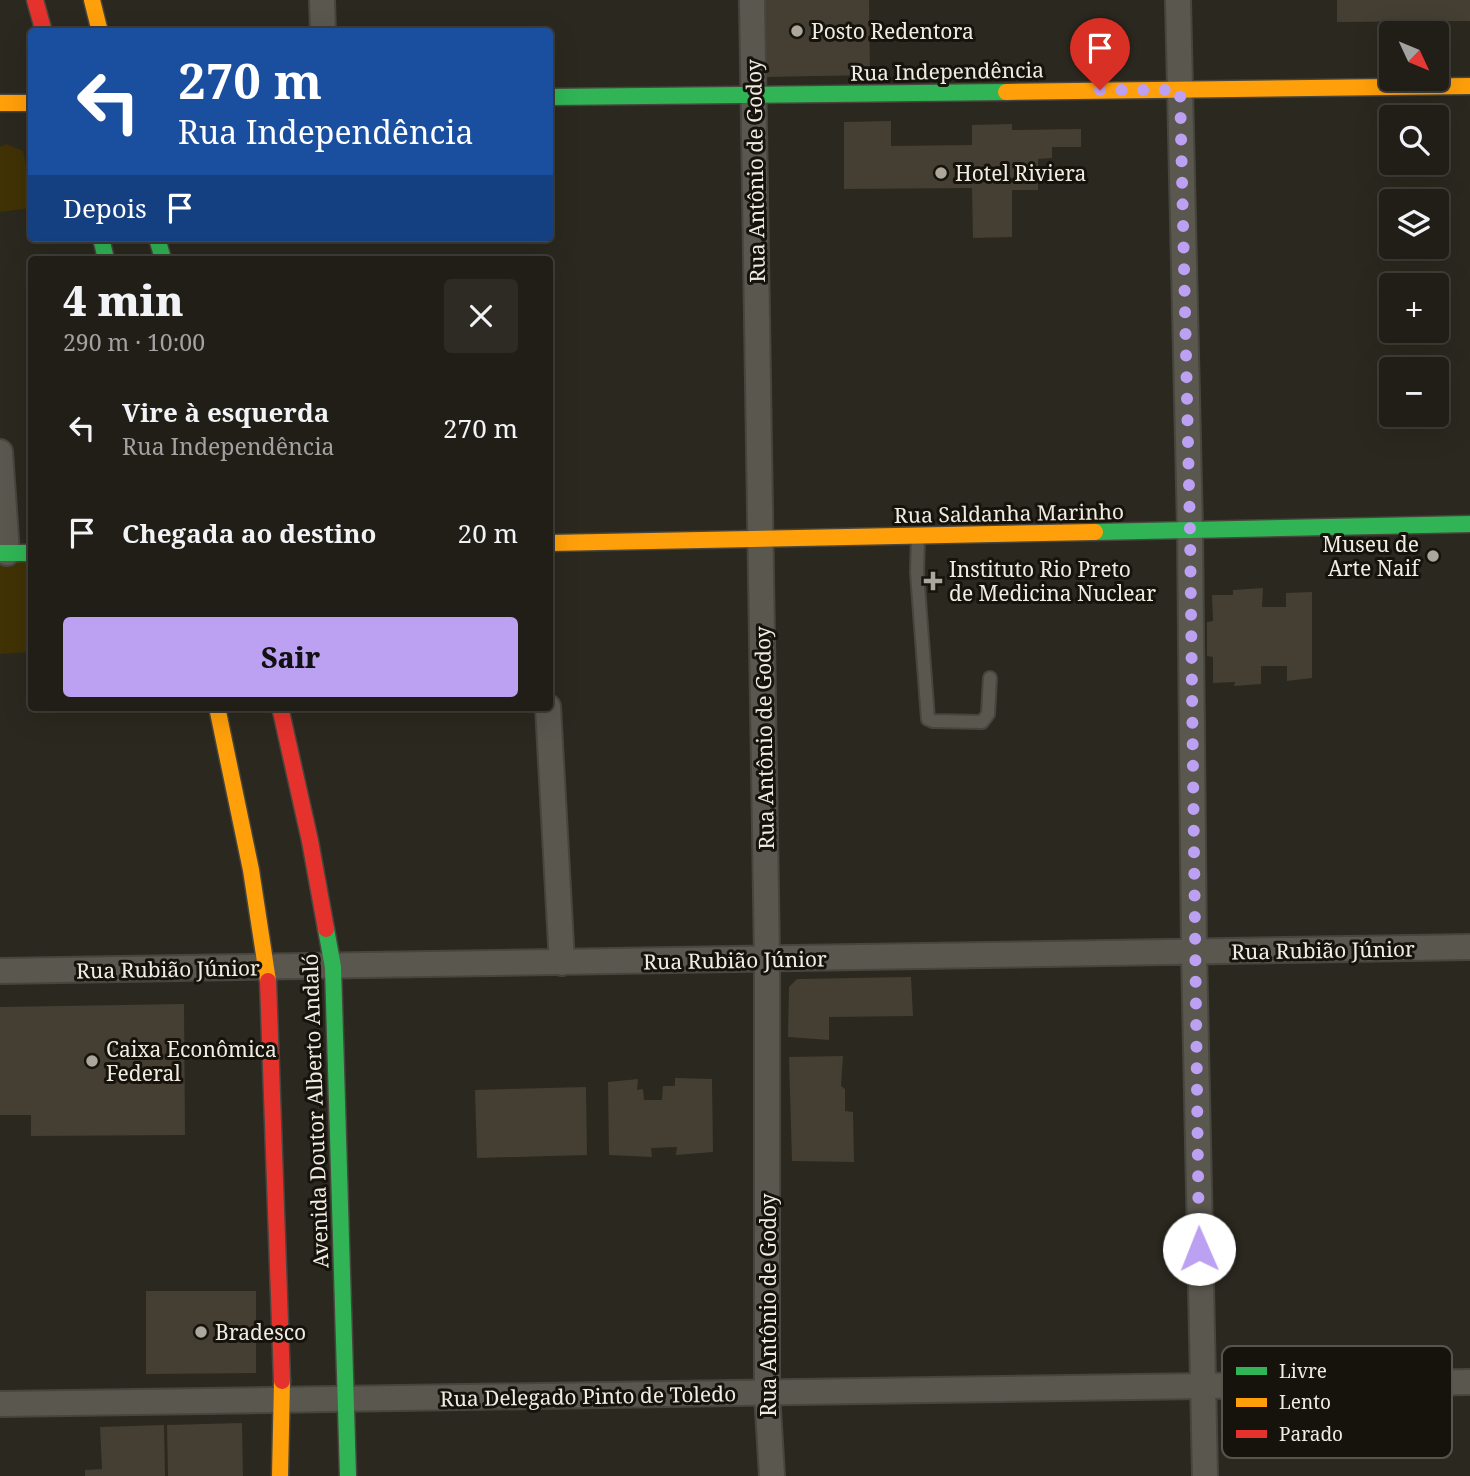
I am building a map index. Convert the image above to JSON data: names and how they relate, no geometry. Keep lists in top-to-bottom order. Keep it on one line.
{"streets":{"street":["Rua Independência","Rua Antônio de Godoy","Rua Saldanha Marinho","Rua Rubião Júnior","Avenida Doutor Alberto Andaló","Rua Delegado Pinto de Toledo"]},"crossings":[["Rua Independência","Rua Antônio de Godoy"],["Rua Antônio de Godoy","Rua Saldanha Marinho"],["Rua Antônio de Godoy","Rua Rubião Júnior"],["Rua Antônio de Godoy","Rua Delegado Pinto de Toledo"],["Rua Rubião Júnior","Avenida Doutor Alberto Andaló"],["Avenida Doutor Alberto Andaló","Rua Delegado Pinto de Toledo"]],"places":{"other":["Posto Redentora","Hotel Riviera","Museu de Arte Naif","Caixa Econômica Federal","Bradesco"],"health":["Instituto Rio Preto de Medicina Nuclear"]},"legend":["Livre","Lento","Parado"],"north":"bottom right","page":{"map_buttons":["+","−"],"turn":["270 m","Rua Independência"],"then":"Depois","heading":["4 min","290 m · 10:00"],"list":[{"name":"Vire à esquerda","note":"Rua Independência","value":"270 m"},{"name":"Chegada ao destino","value":"20 m"}],"buttons":"Sair"}}
